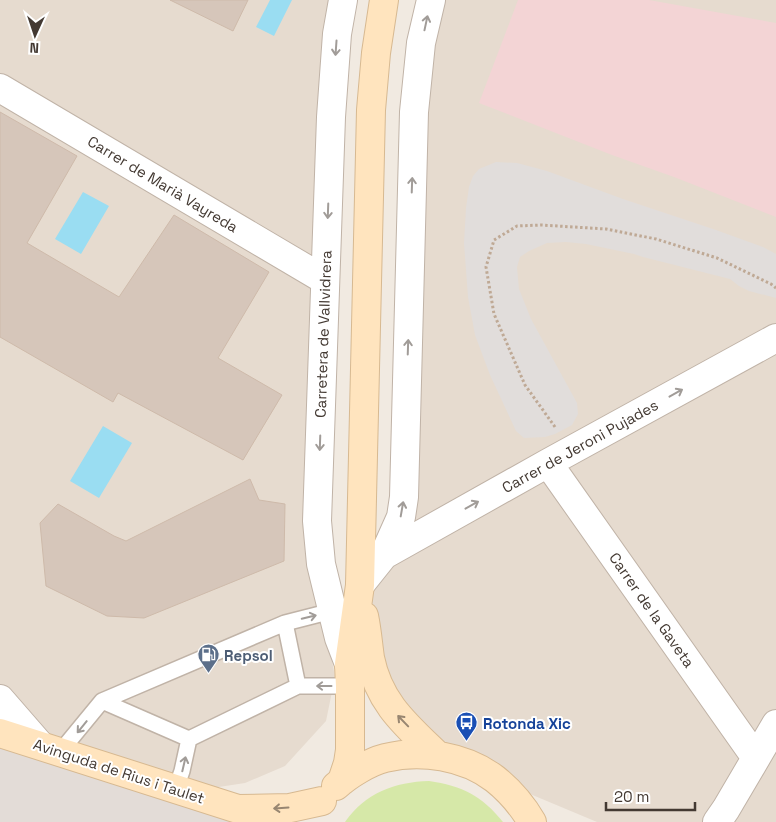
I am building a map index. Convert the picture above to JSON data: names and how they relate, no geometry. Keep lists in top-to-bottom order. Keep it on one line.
{"streets":{"main road":["Carretera de Vallvidrera","Avinguda de Rius i Taulet"],"street":["Carrer de Marià Vayreda","Carrer de Jeroni Pujades","Carrer de la Gaveta"]},"crossings":[["Carrer de Marià Vayreda","Carretera de Vallvidrera"],["Carrer de Jeroni Pujades","Carrer de la Gaveta"]],"one_way":["Carrer de Jeroni Pujades"],"places":{"fuel station":["Repsol"],"bus stop":["Rotonda Xic"]},"scale_bar":"20 m","north":"bottom"}
